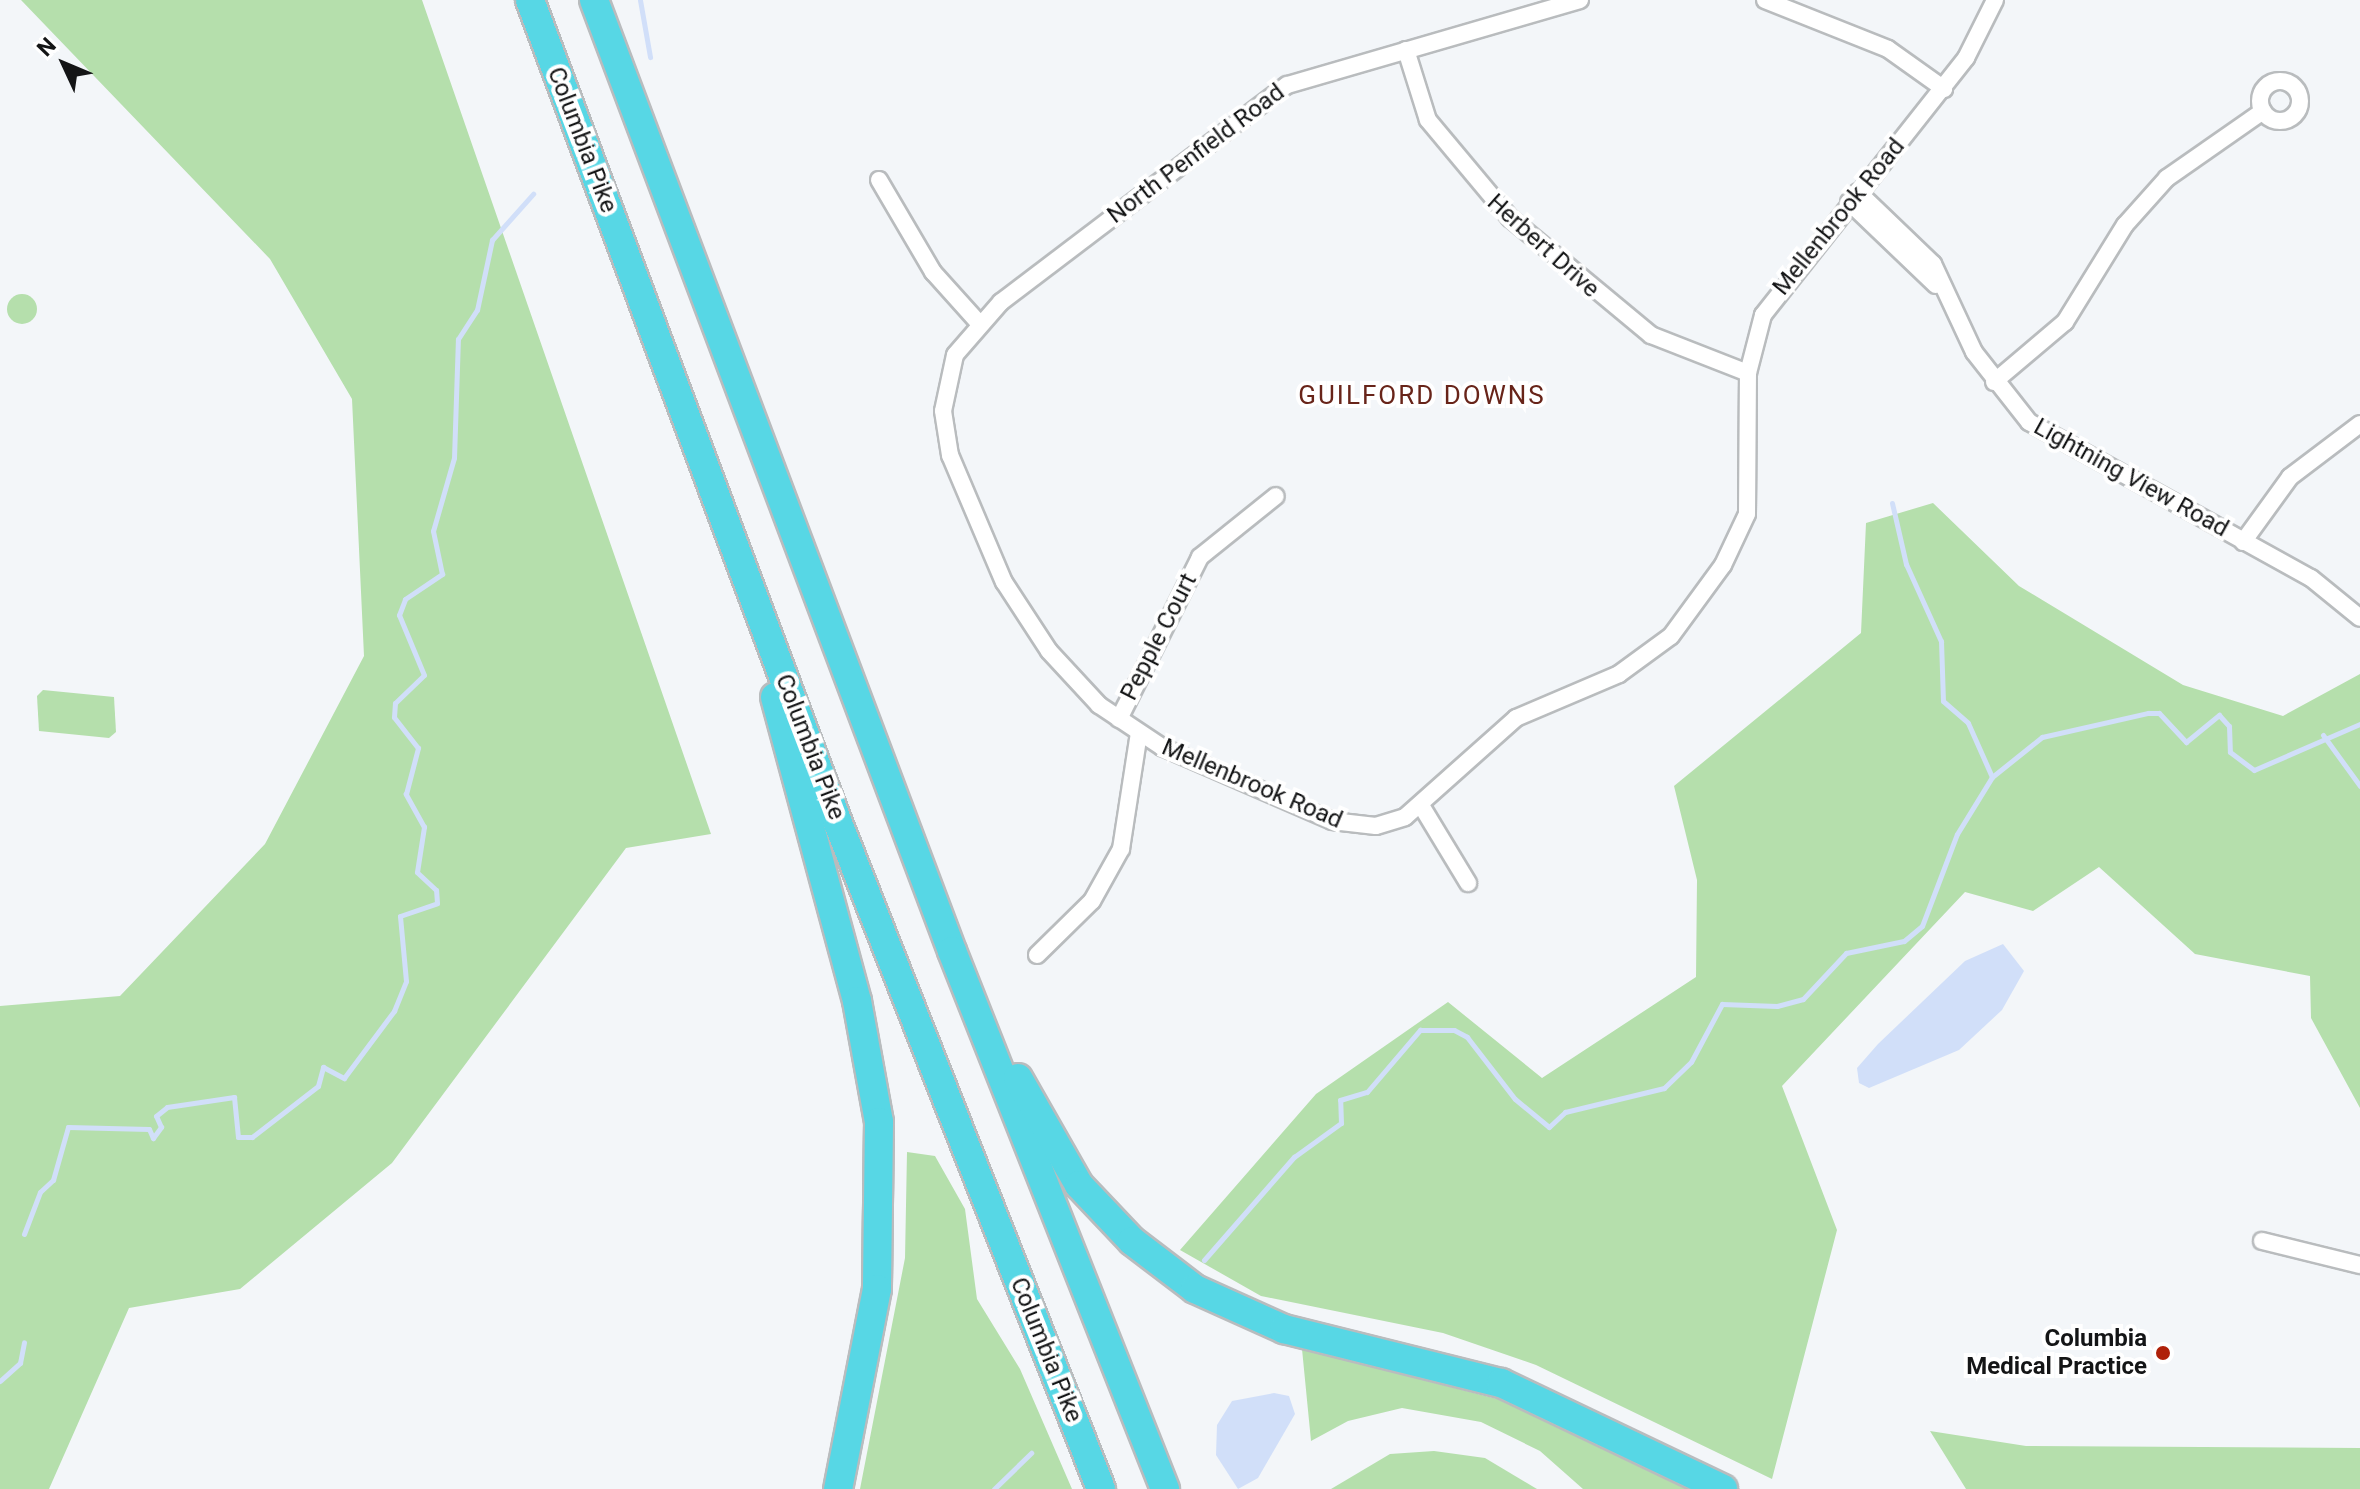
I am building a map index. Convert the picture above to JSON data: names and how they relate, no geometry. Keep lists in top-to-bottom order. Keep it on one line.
{"streets":{"highway":["Columbia Pike"],"street":["North Penfield Road","Mellenbrook Road","Herbert Drive","Lightning View Road","Pepple Court"]},"crossings":[["North Penfield Road","Mellenbrook Road"],["North Penfield Road","Herbert Drive"],["North Penfield Road","Pepple Court"],["Mellenbrook Road","Herbert Drive"],["Mellenbrook Road","Lightning View Road"],["Mellenbrook Road","Pepple Court"]],"districts":["GUILFORD DOWNS"],"places":["Columbia Medical Practice"],"north":"top left"}
